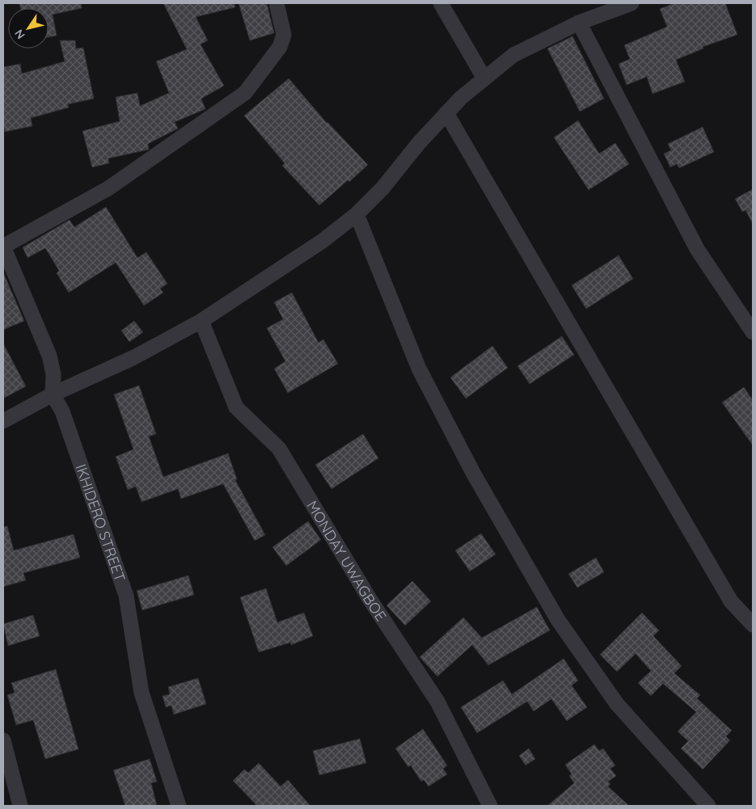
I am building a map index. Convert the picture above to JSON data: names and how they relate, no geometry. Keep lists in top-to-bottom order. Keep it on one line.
{"streets":{"street":["IKHIDERO STREET","MONDAY UWAGBOE"]},"north":"bottom left"}
